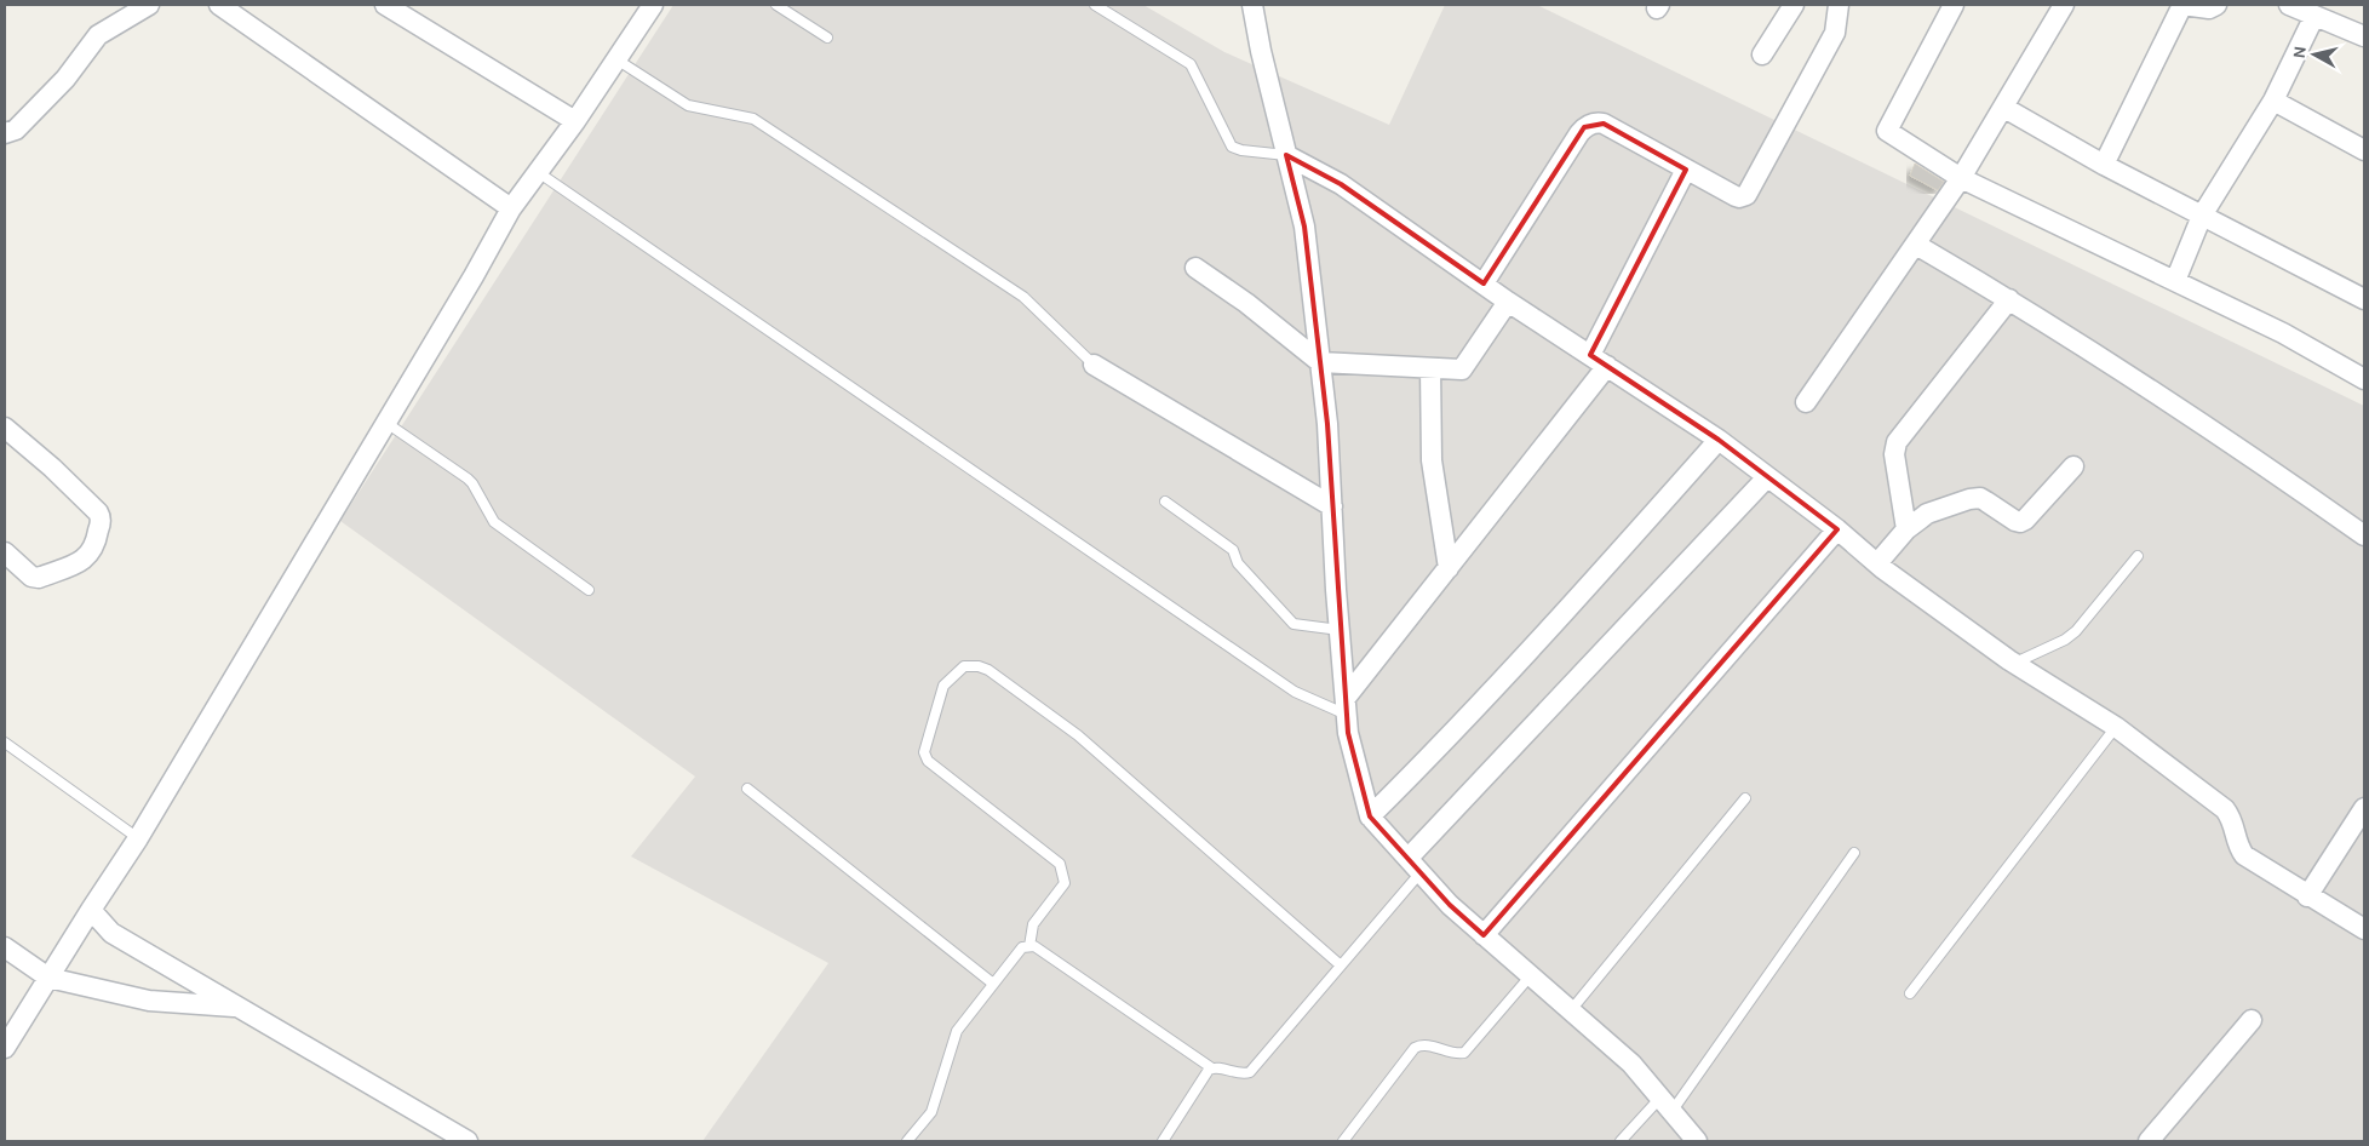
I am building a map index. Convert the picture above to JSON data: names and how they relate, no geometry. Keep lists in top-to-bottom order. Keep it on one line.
{"north":"left"}
